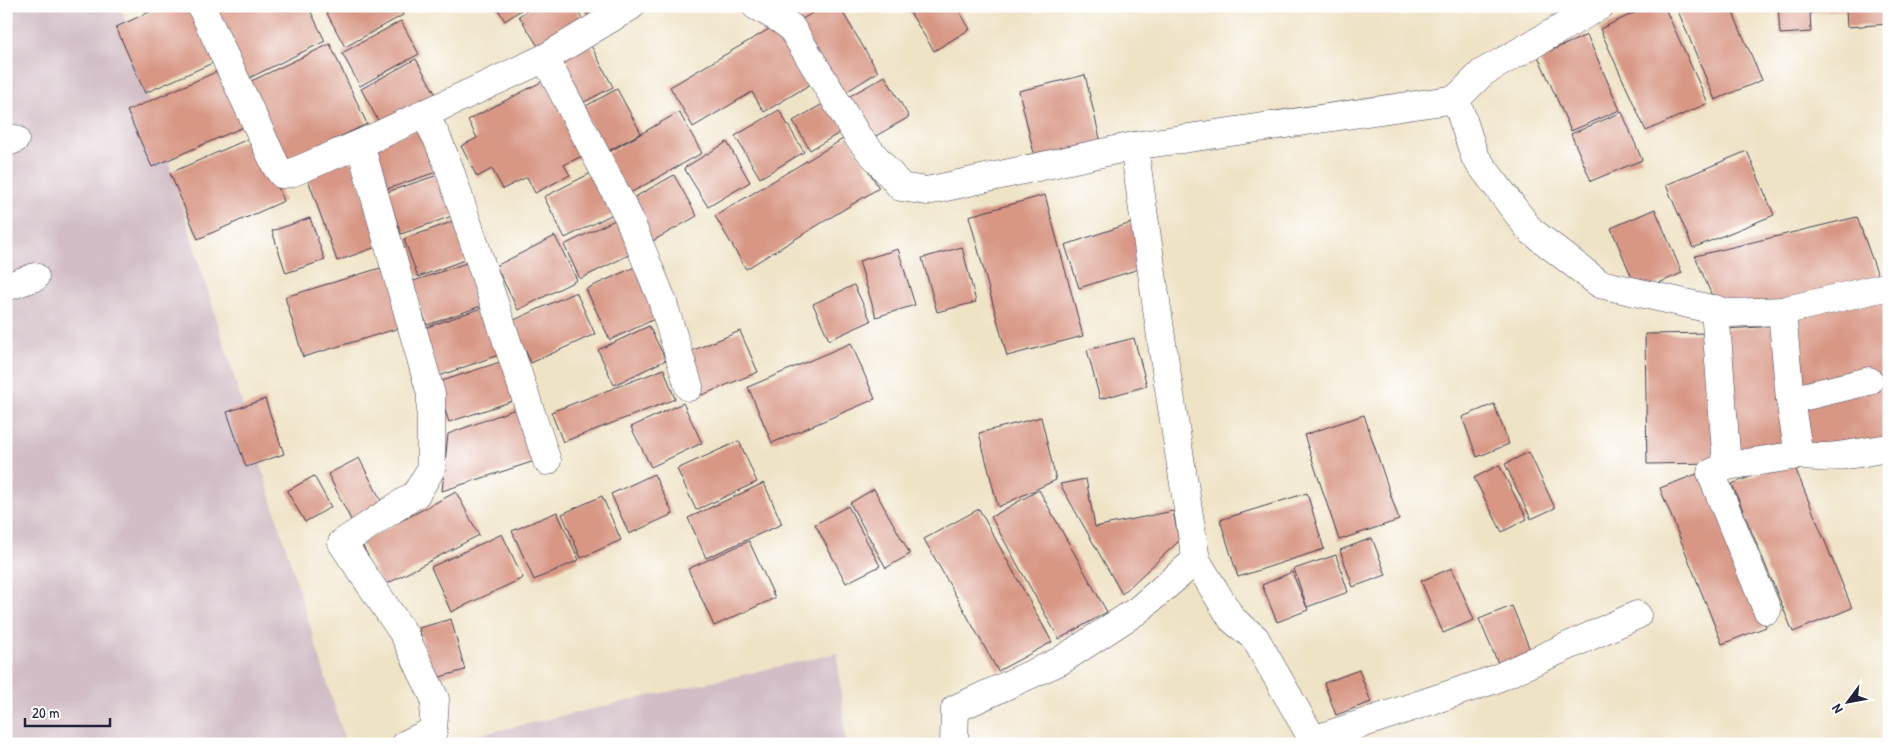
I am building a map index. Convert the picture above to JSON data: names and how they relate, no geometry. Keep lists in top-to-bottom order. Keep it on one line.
{"scale_bar":"20 m","north":"bottom left"}
